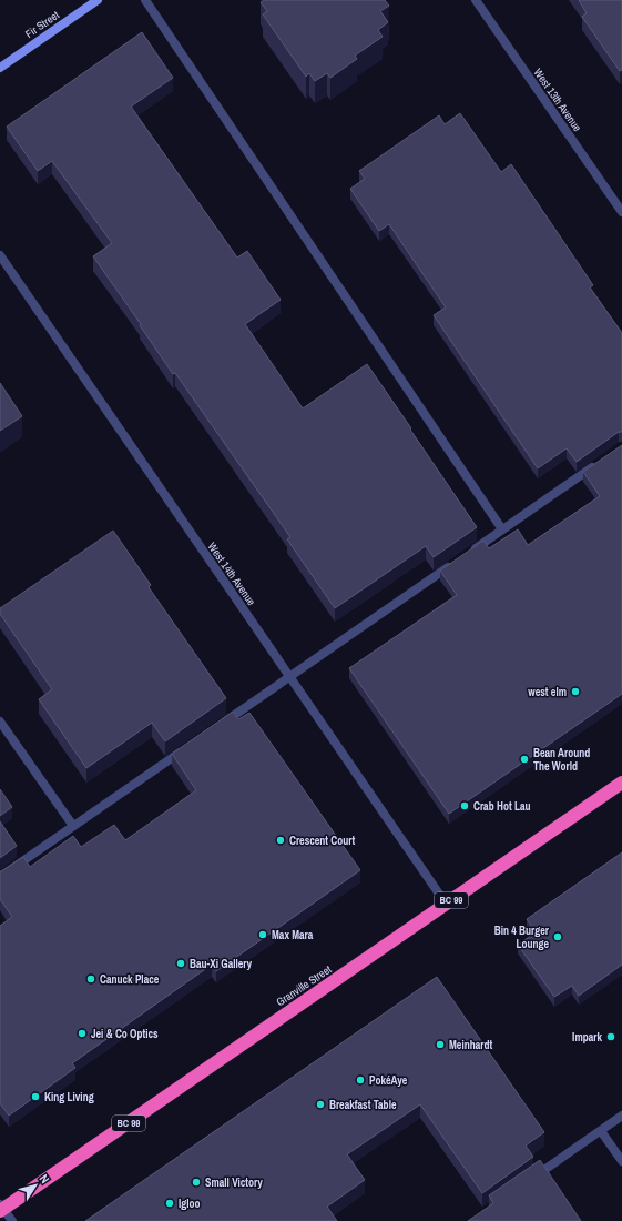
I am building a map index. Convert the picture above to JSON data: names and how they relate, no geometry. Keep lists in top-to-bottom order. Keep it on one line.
{"streets":{"highway":["BC 99","Granville Street"],"street":["Fir Street","West 13th Avenue","West 14th Avenue"]},"crossings":[["West 14th Avenue","Granville Street"]],"places":["west elm","Bean Around The World","Crab Hot Lau","Crescent Court","Max Mara","Bin 4 Burger Lounge","Bau-Xi Gallery","Canuck Place","Jei & Co Optics","Impark","Meinhardt","PokéAye","King Living","Breakfast Table","Small Victory","Igloo"],"north":"top right"}
